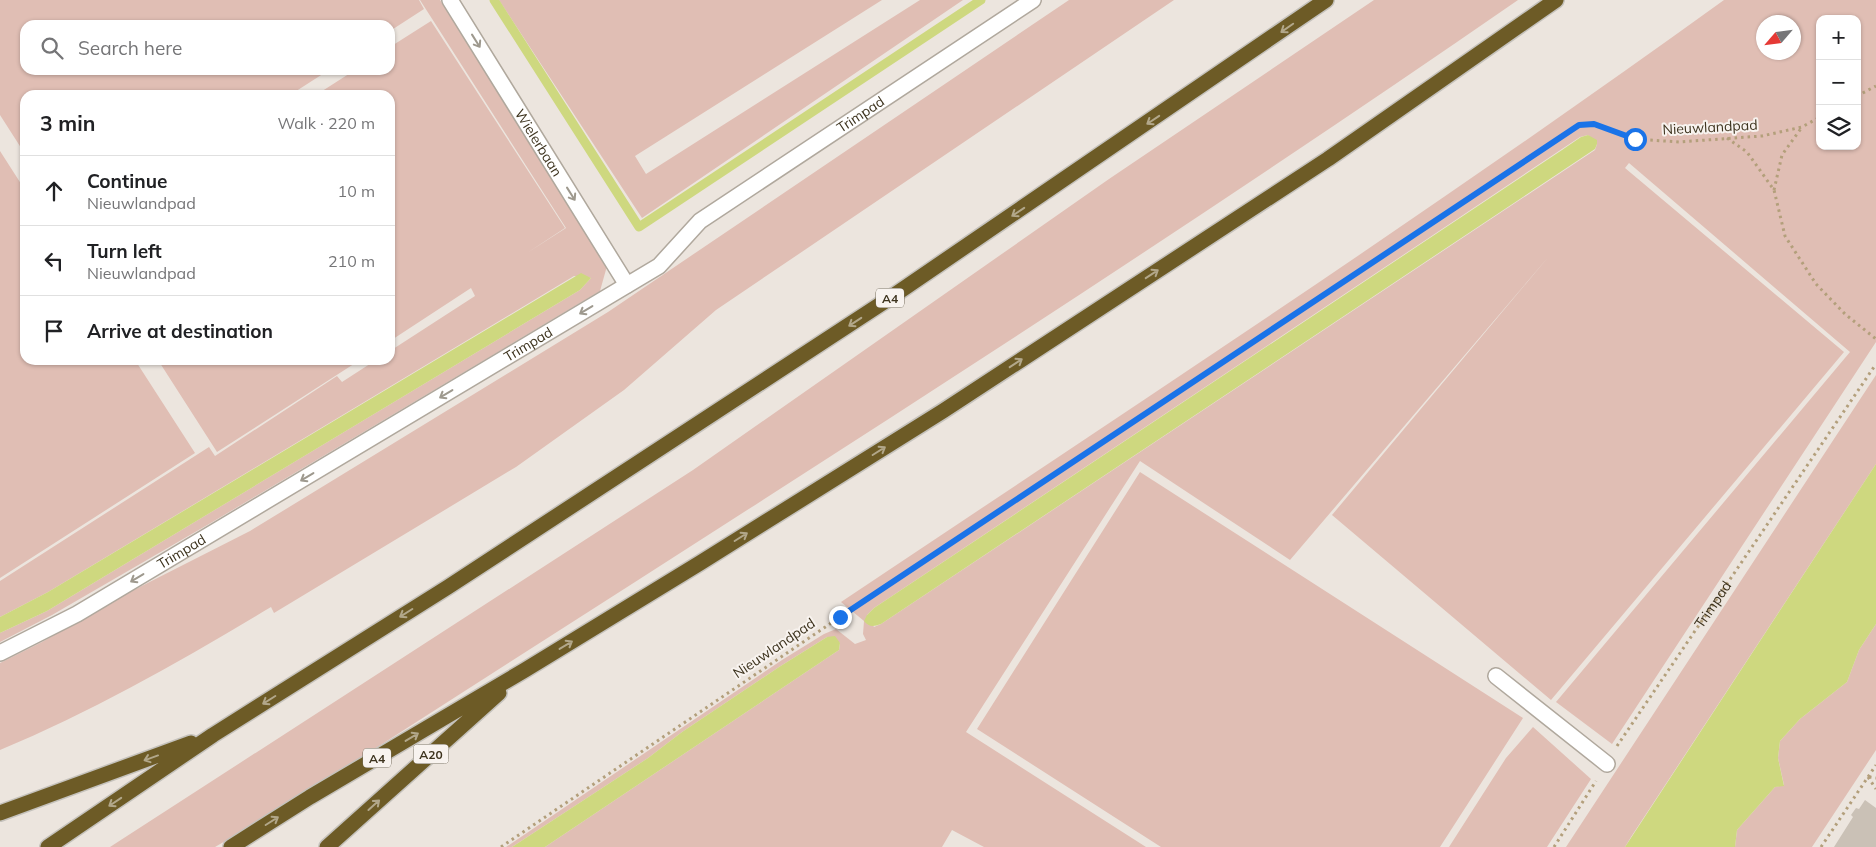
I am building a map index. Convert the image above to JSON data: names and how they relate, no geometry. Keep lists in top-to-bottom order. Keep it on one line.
{"streets":{"highway":["A4","A20"],"street":["Trimpad","Wielerbaan"],"path":["Nieuwlandpad"]},"crossings":[["Trimpad","Wielerbaan"],["A4","A20"]],"one_way":["Trimpad","Wielerbaan"],"north":"bottom left","page":{"map_buttons":["+","−"],"search":"Search here","heading":["3 min","Walk · 220 m"],"list":[["Continue","Nieuwlandpad","10 m"],["Turn left","Nieuwlandpad","210 m"],"Arrive at destination"]}}
